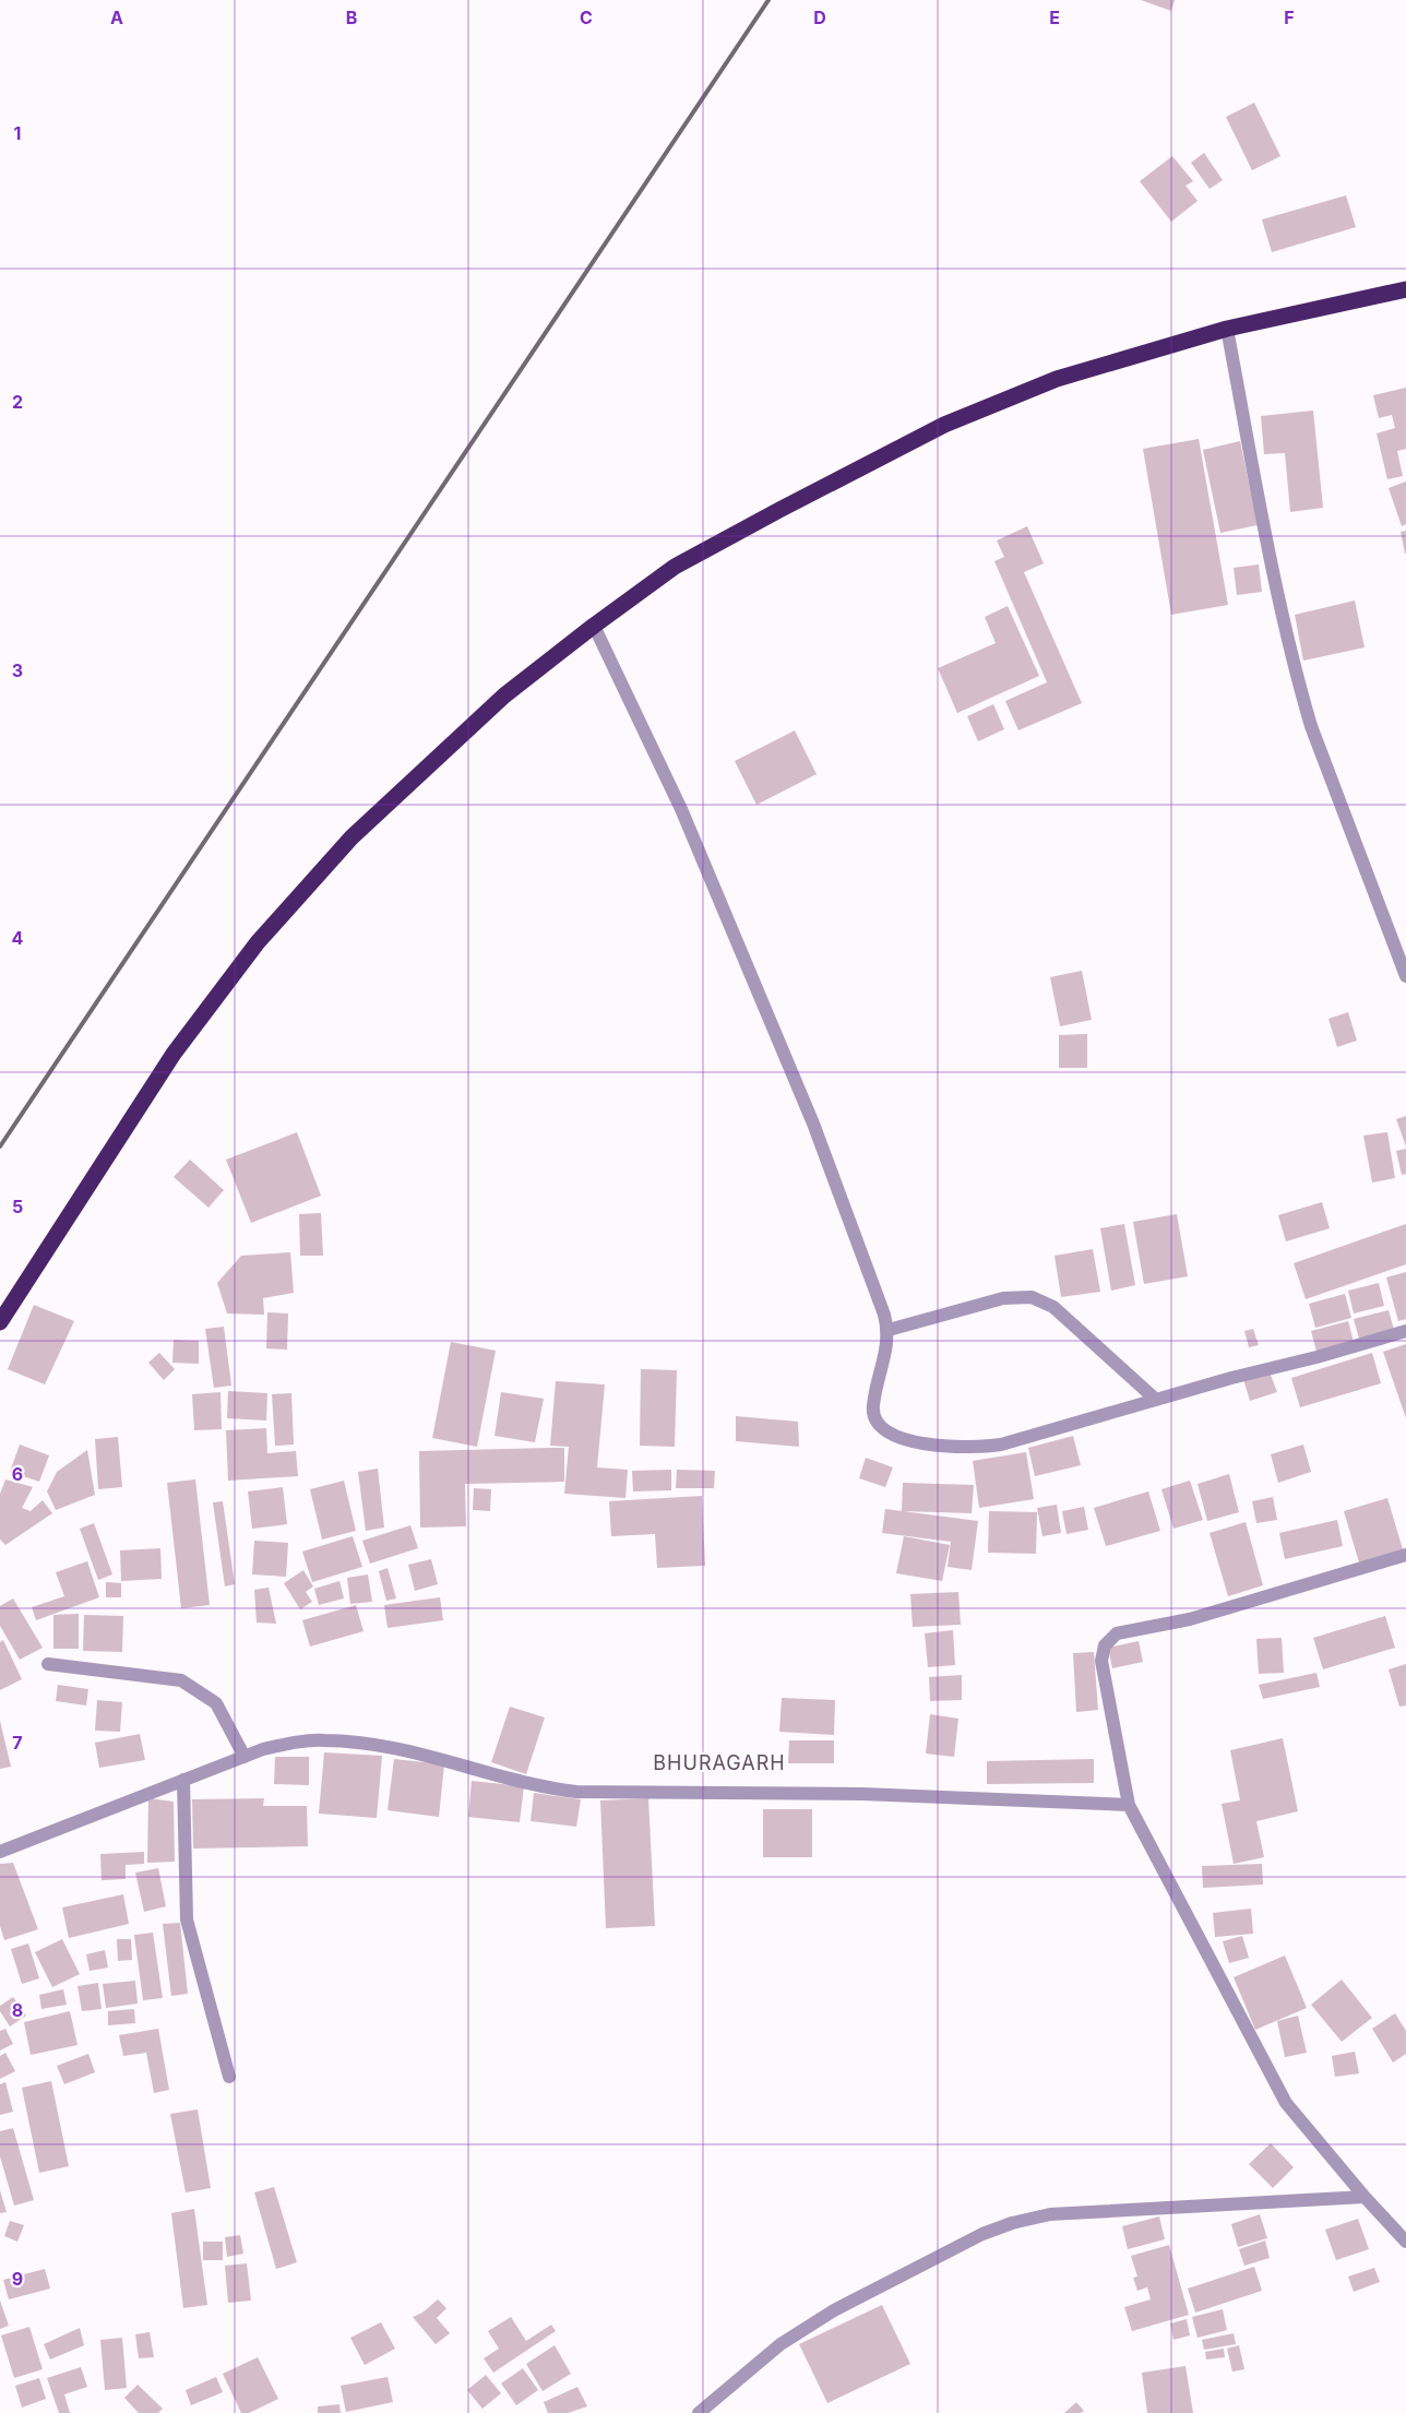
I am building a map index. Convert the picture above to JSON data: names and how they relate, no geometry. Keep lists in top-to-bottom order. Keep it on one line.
{"districts":["BHURAGARH"],"grid":{"columns":["A","B","C","D","E","F"],"rows":["1","2","3","4","5","6","7","8","9"]}}
